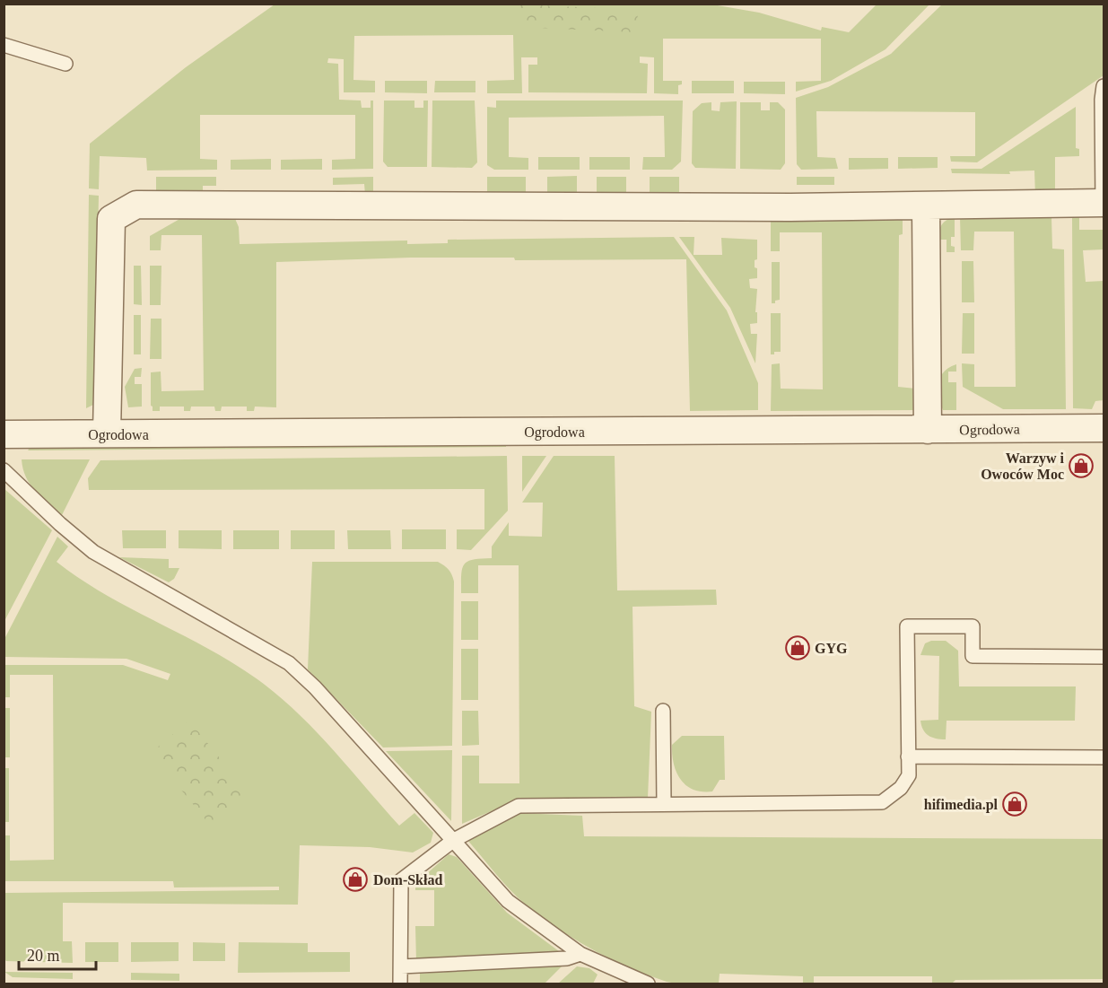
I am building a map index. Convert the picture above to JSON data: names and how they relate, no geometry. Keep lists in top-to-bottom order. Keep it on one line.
{"streets":{"street":["Ogrodowa"]},"places":{"shop":["Warzyw i Owoców Moc","GYG","hifimedia.pl","Dom-Skład"]},"scale_bar":"20 m"}
